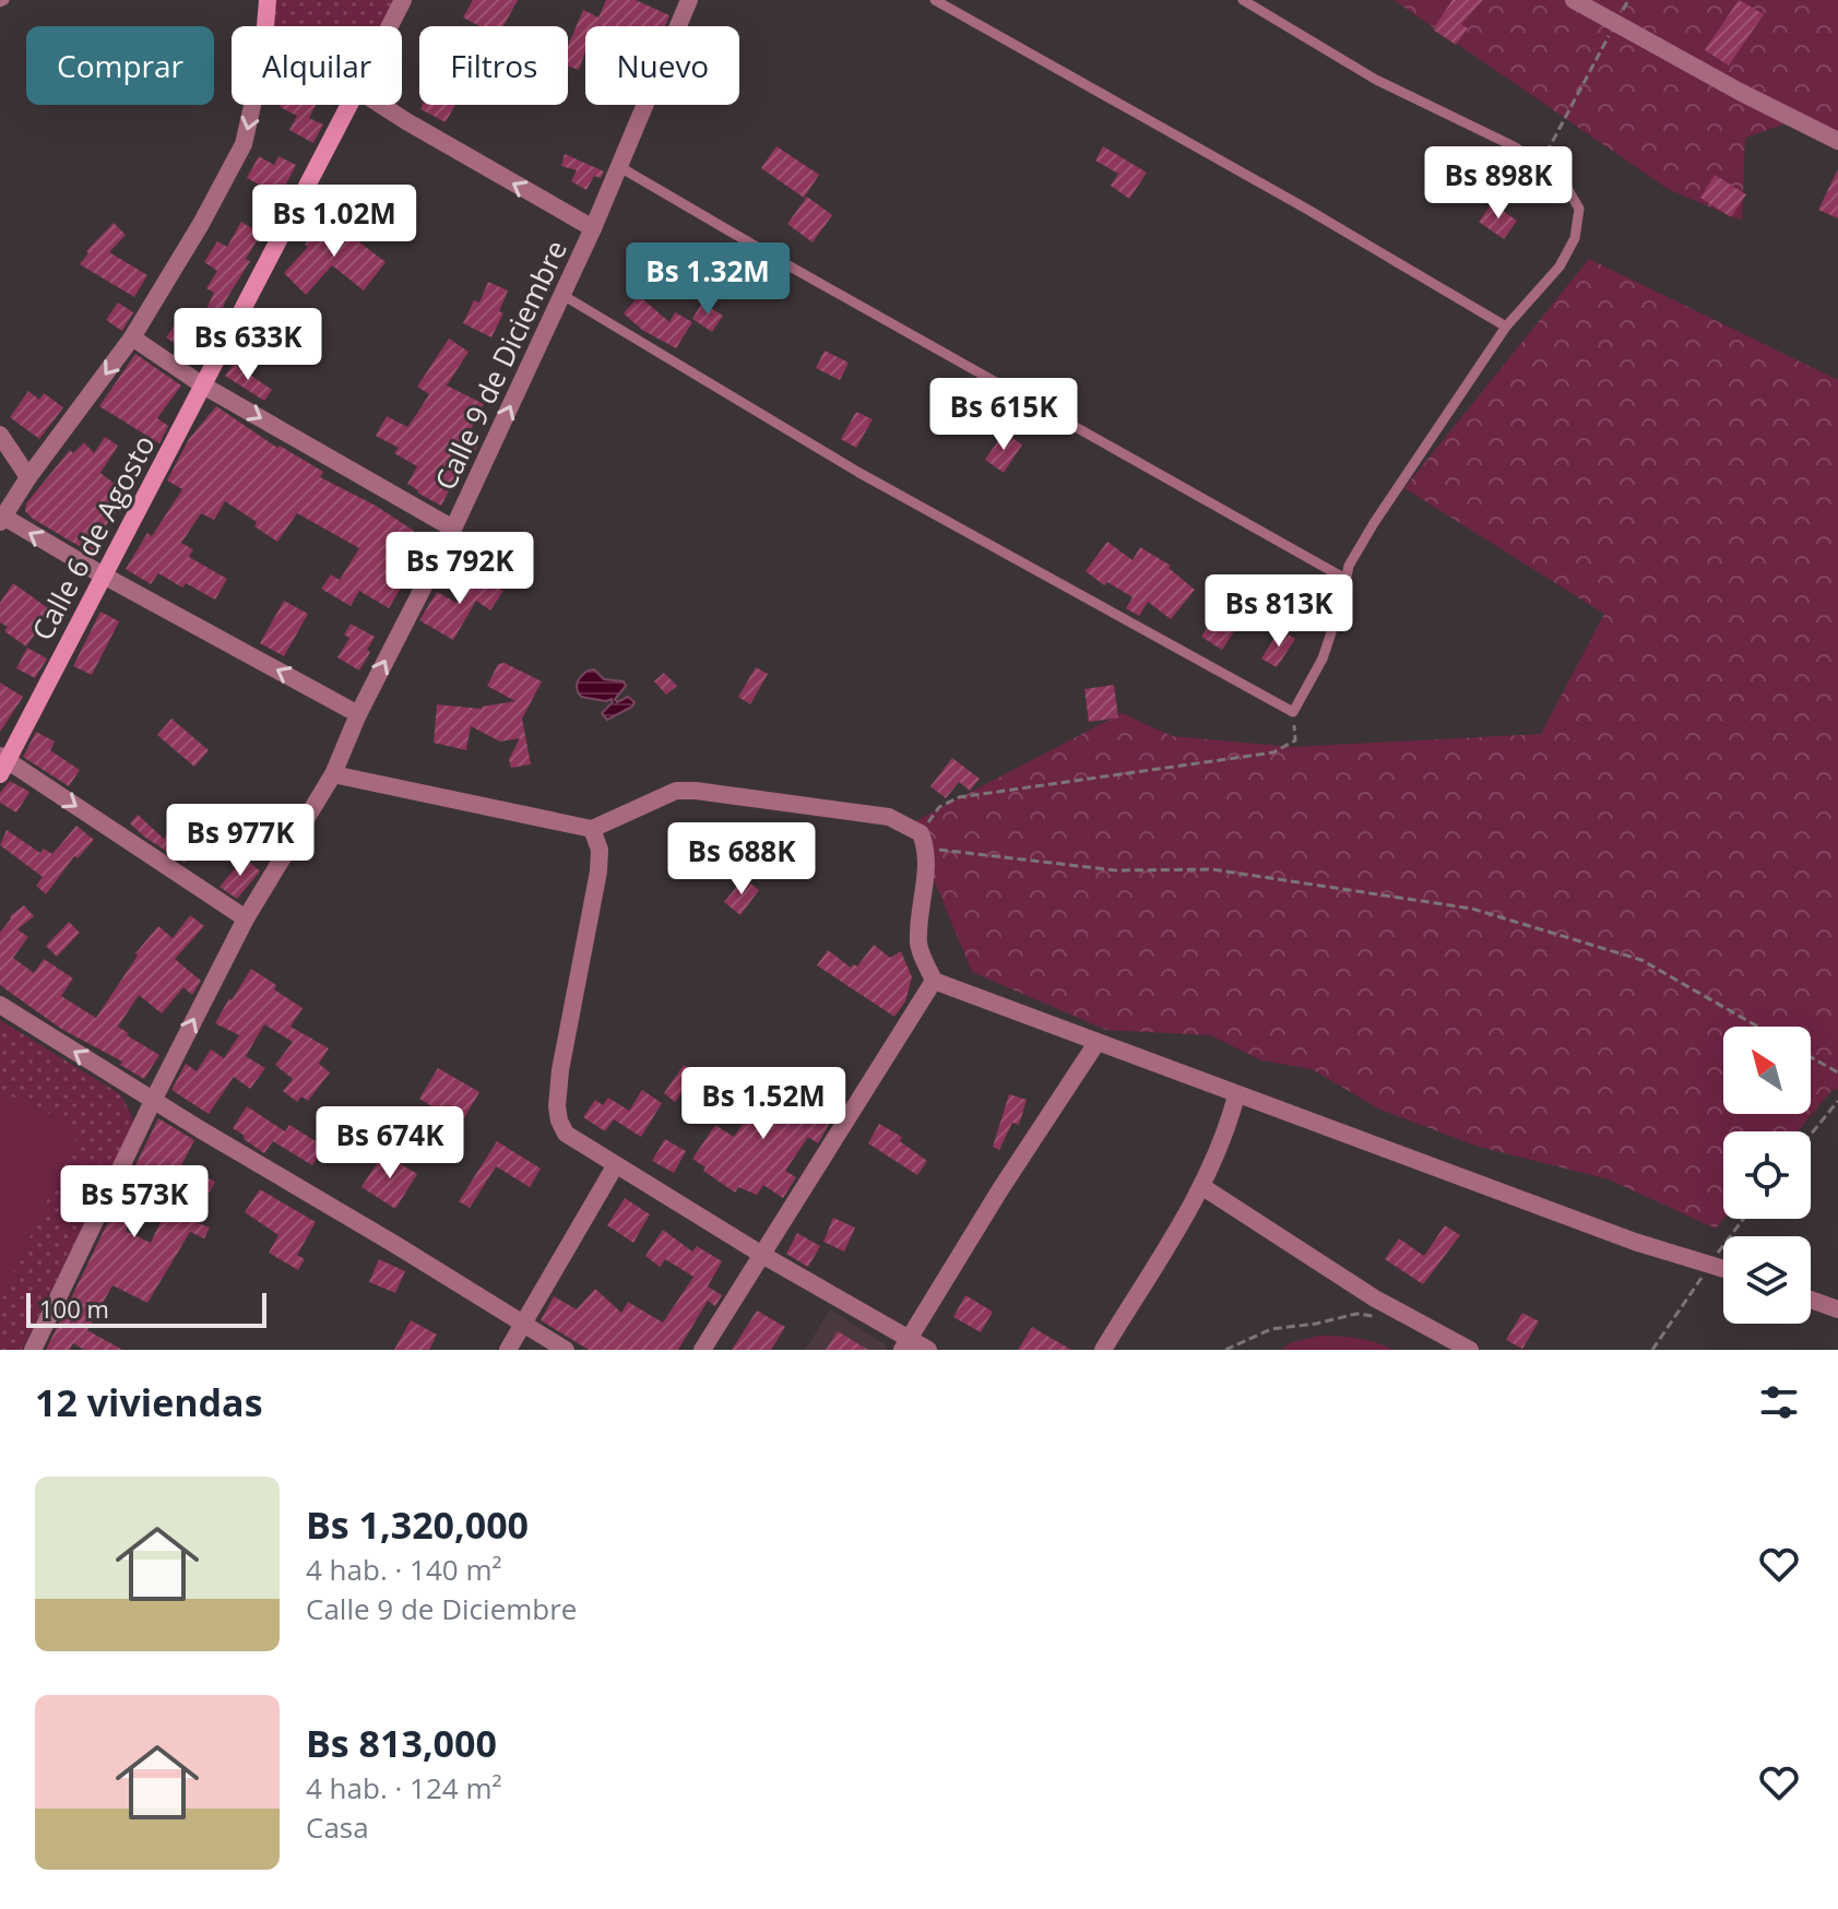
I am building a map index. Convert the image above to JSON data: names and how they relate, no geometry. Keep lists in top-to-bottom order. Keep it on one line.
{"streets":{"main road":["Calle 6 de Agosto"],"street":["Calle 9 de Diciembre"]},"one_way":["Calle 9 de Diciembre"],"scale_bar":"100 m","north":"top left","page":{"chip":["Comprar","Alquilar","Filtros","Nuevo"],"price":["Bs 898K","Bs 1.02M","Bs 1.32M","Bs 633K","Bs 615K","Bs 792K","Bs 813K","Bs 977K","Bs 688K","Bs 1.52M","Bs 674K","Bs 573K"],"scale":"100 m","heading":"12 viviendas","list":[{"name":"Bs 1,320,000","note":"4 hab. · 140 m² · Calle 9 de Diciembre"},{"name":"Bs 813,000","note":"4 hab. · 124 m² · Casa"}]}}
